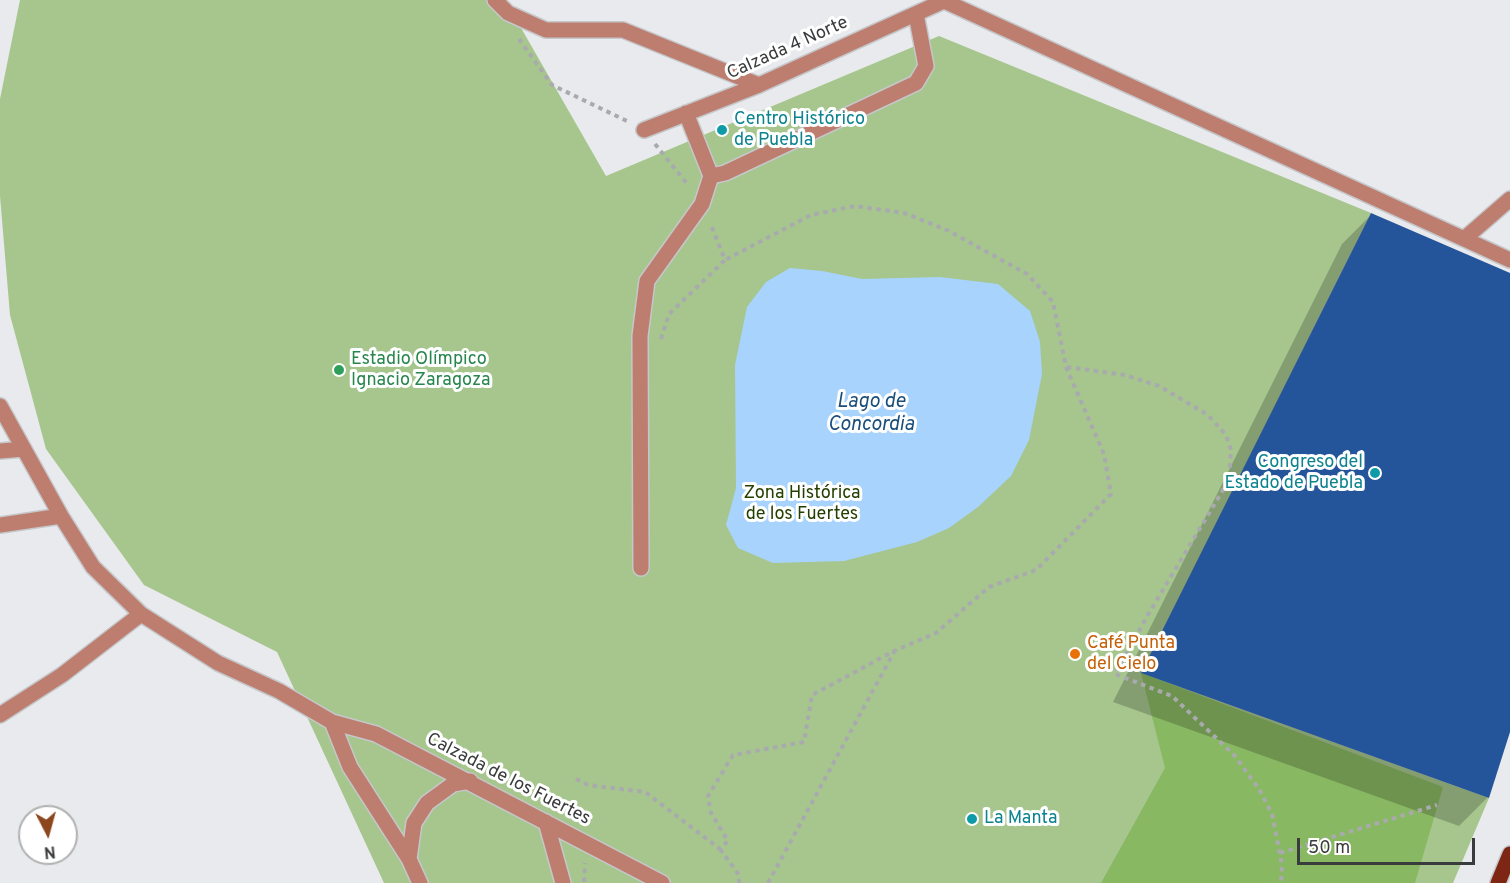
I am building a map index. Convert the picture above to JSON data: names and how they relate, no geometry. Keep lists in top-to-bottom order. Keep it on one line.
{"streets":{"street":["Calzada 4 Norte","Calzada de los Fuertes"]},"water":["Lago de Concordia"],"parks":["Zona Histórica de los Fuertes"],"places":["Centro Histórico de Puebla","Estadio Olímpico Ignacio Zaragoza","Congreso del Estado de Puebla","Café Punta del Cielo","La Manta"],"scale_bar":"50 m","north":"bottom"}
